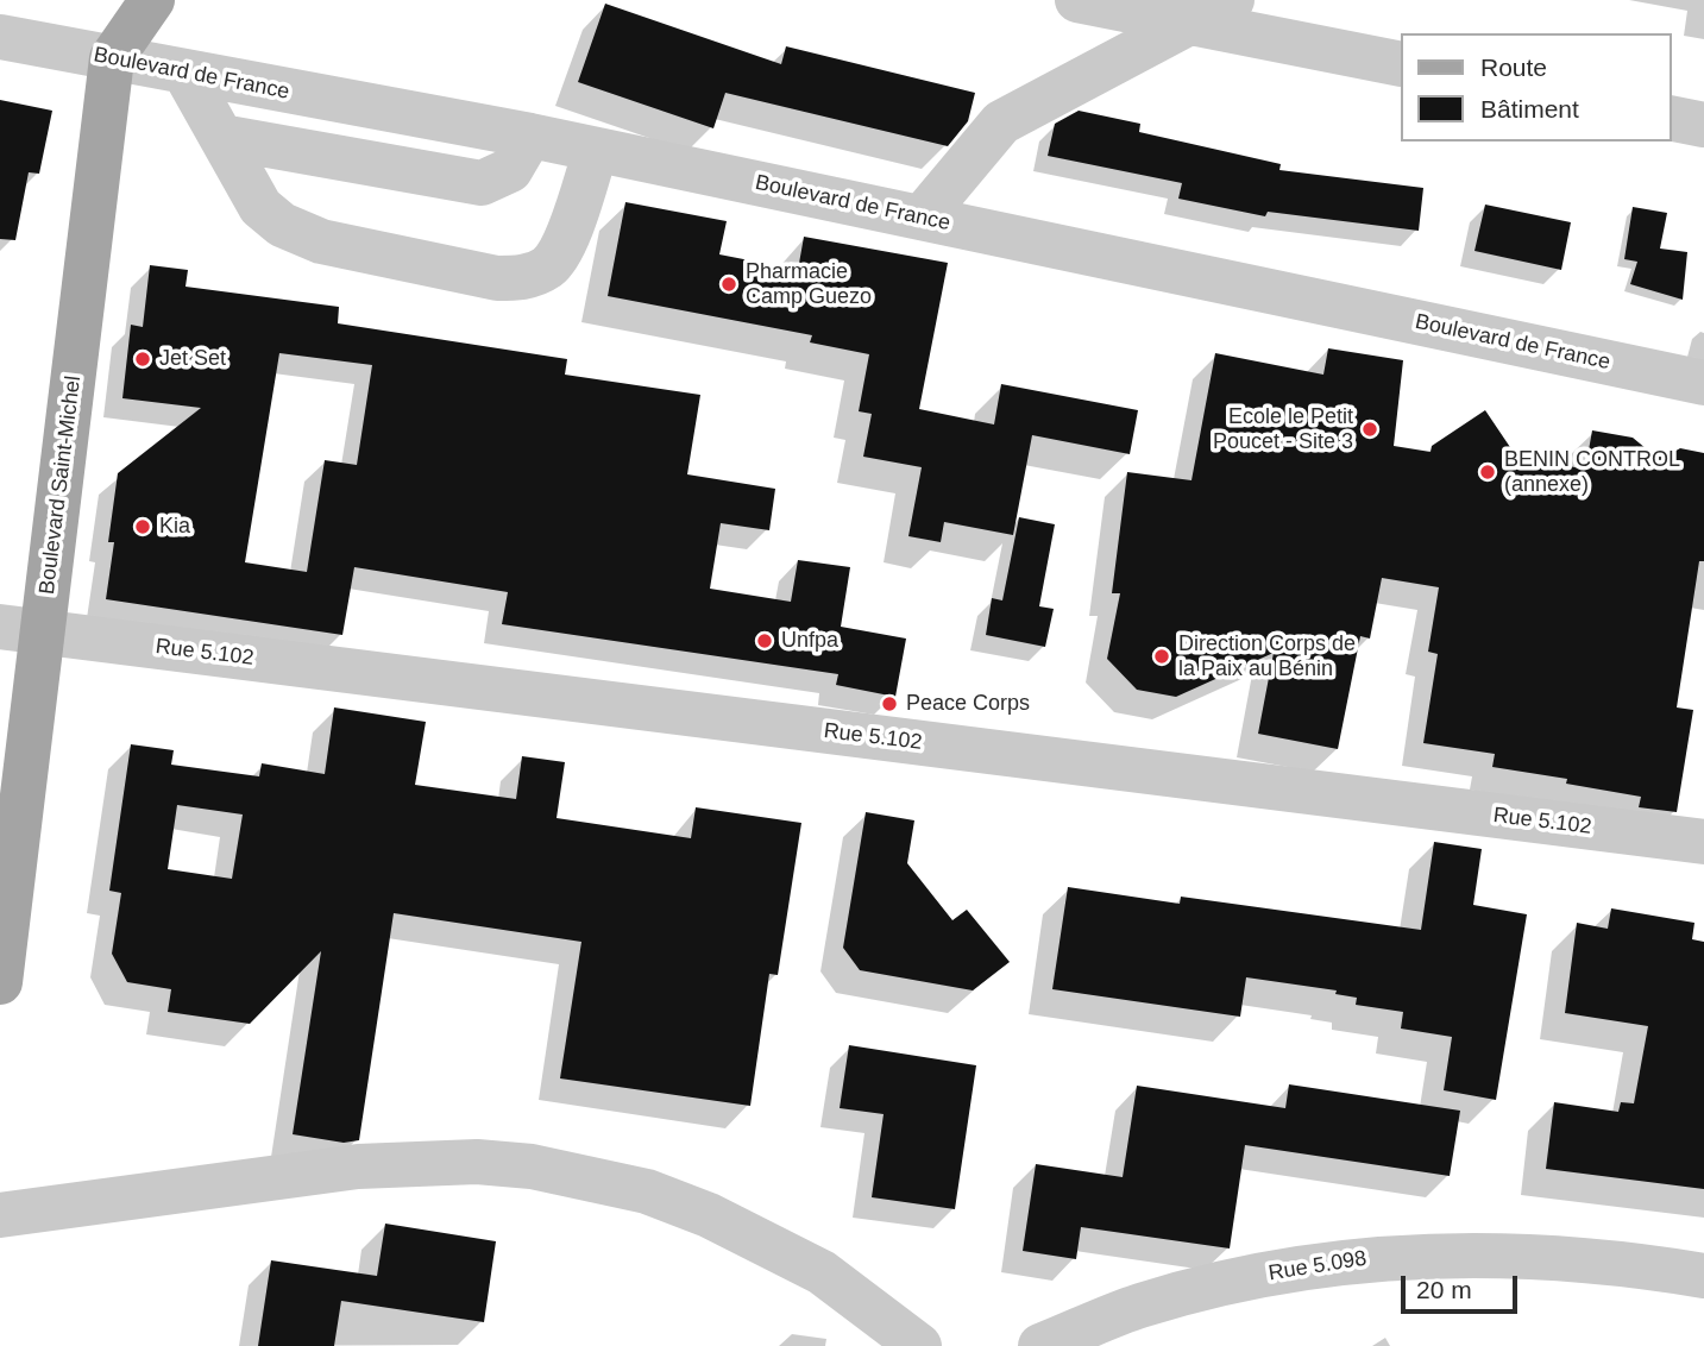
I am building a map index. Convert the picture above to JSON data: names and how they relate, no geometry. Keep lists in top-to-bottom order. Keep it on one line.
{"streets":{"main road":["Boulevard Saint-Michel"],"street":["Boulevard de France","Rue 5.102","Rue 5.098"]},"crossings":[["Boulevard de France","Boulevard Saint-Michel"],["Boulevard Saint-Michel","Rue 5.102"]],"places":["Pharmacie Camp Guezo","Jet Set","Ecole le Petit Poucet - Site 3","BENIN CONTROL (annexe)","Kia","Unfpa","Direction Corps de la Paix au Bénin","Peace Corps"],"legend":["Route","Bâtiment"],"scale_bar":"20 m"}
